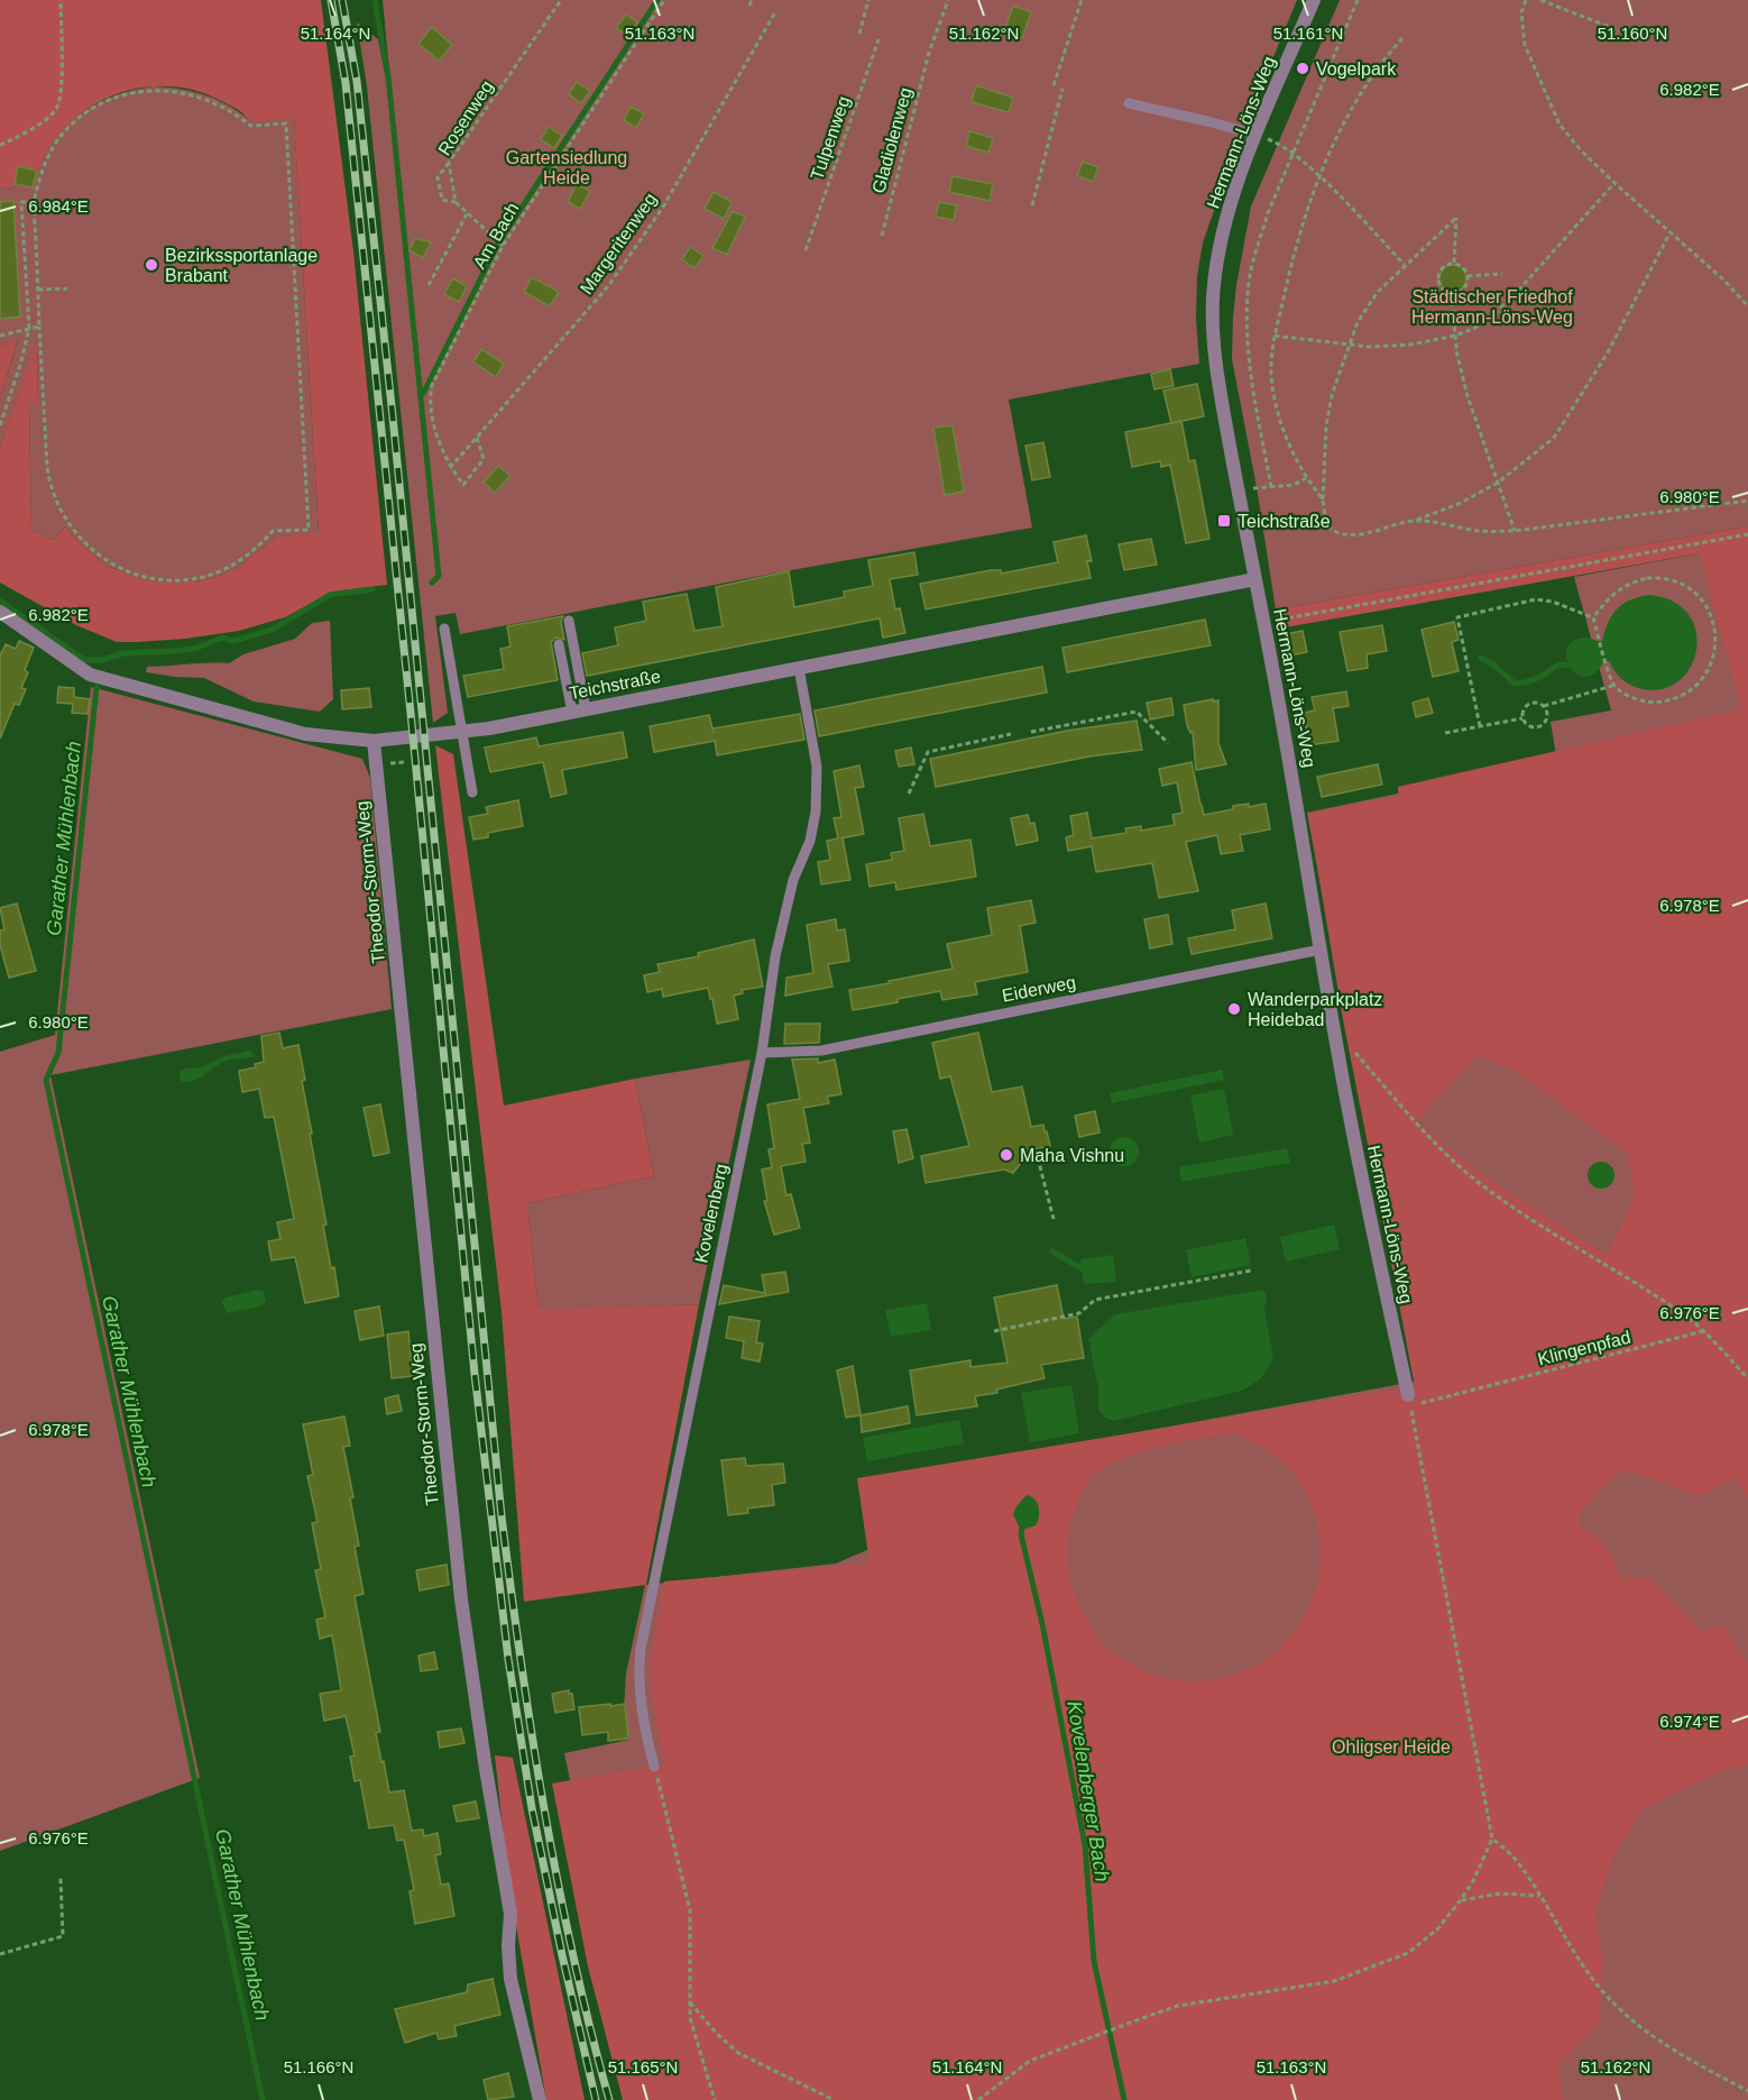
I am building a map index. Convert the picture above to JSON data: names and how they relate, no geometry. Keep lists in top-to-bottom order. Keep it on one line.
{"streets":{"street":["Hermann-Löns-Weg","Teichstraße","Theodor-Storm-Weg"],"lane":["Eiderweg","Kovelenberg"],"path":["Rosenweg","Tulpenweg","Gladiolenweg","Am Bach","Margeritenweg","Klingenpfad"]},"crossings":[["Hermann-Löns-Weg","Teichstraße"],["Hermann-Löns-Weg","Eiderweg"],["Hermann-Löns-Weg","Klingenpfad"],["Am Bach","Margeritenweg"],["Teichstraße","Theodor-Storm-Weg"],["Teichstraße","Kovelenberg"],["Eiderweg","Kovelenberg"]],"water":["Garather Mühlenbach","Kovelenberger Bach"],"parks":["Gartensiedlung Heide","Städtischer Friedhof Hermann-Löns-Weg","Ohligser Heide"],"places":{"other":["Vogelpark","Bezirkssportanlage Brabant","Wanderparkplatz Heidebad","Maha Vishnu"],"transit":["Teichstraße"]},"coordinates":["51.164°N","51.163°N","51.162°N","51.161°N","51.160°N","6.982°E","6.984°E","6.980°E","6.978°E","6.976°E","6.974°E","51.166°N","51.165°N"]}
